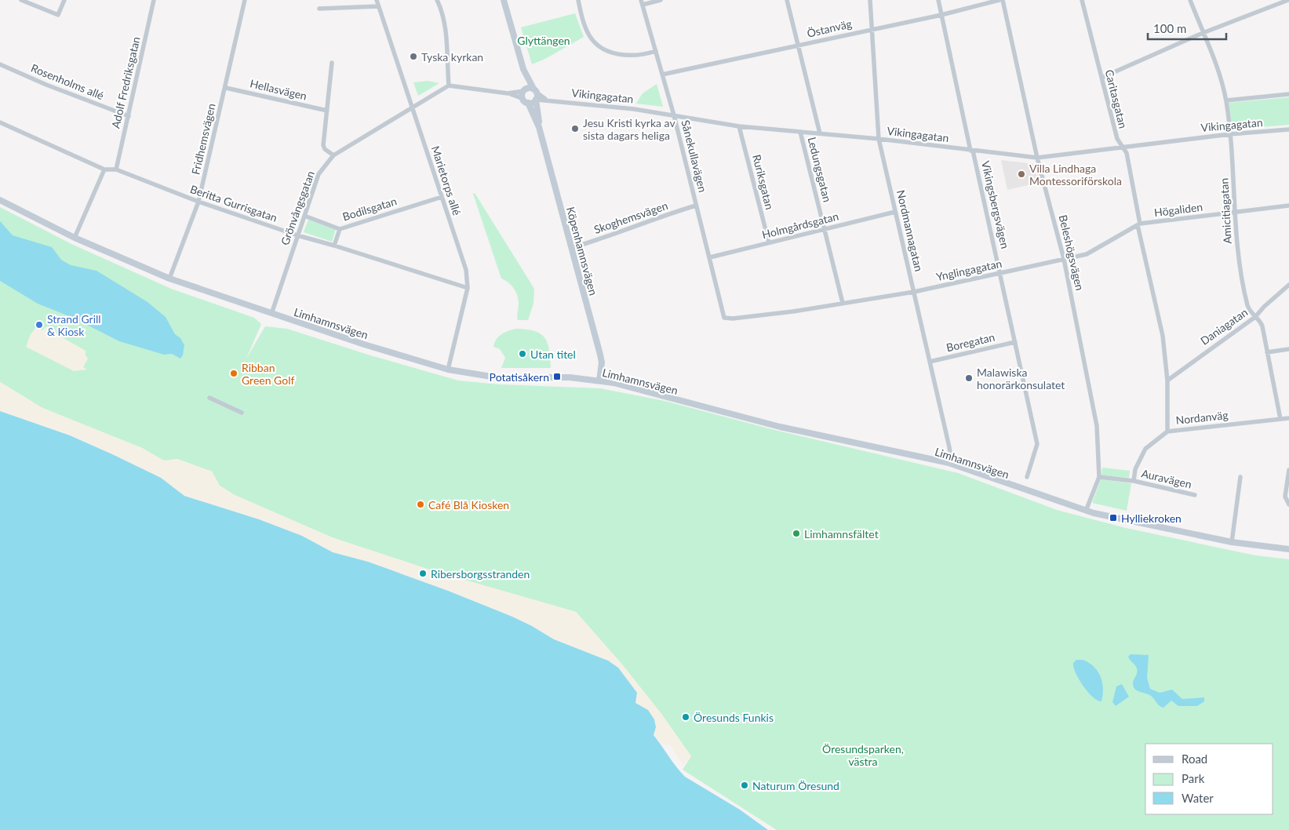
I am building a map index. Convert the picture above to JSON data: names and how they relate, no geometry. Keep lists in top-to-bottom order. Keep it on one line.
{"streets":{"main road":["Köpenhamnsvägen","Limhamnsvägen"],"street":["Östanväg","Rosenholms allé","Adolf Fredriksgatan","Hellasvägen","Vikingagatan","Caritasgatan","Fridhemsvägen","Sånekullavägen","Ledungsgatan","Marietorps allé","Ruriksgatan","Beritta Gurrisgatan","Vikingsbergsvägen","Grönvångsgatan","Bodilsgatan","Högaliden","Amicitiagatan","Skoghemsvägen","Holmgårdsgatan","Nordmannagatan","Beleshögsvägen","Ynglingagatan","Daniagatan","Boregatan","Nordanväg","Auravägen"]},"crossings":[["Östanväg","Sånekullavägen"],["Östanväg","Vikingsbergsvägen"],["Östanväg","Nordmannagatan"],["Rosenholms allé","Adolf Fredriksgatan"],["Adolf Fredriksgatan","Beritta Gurrisgatan"],["Hellasvägen","Fridhemsvägen"],["Vikingagatan","Caritasgatan"],["Vikingagatan","Sånekullavägen"],["Vikingagatan","Ledungsgatan"],["Vikingagatan","Ruriksgatan"],["Vikingagatan","Vikingsbergsvägen"],["Vikingagatan","Amicitiagatan"],["Vikingagatan","Nordmannagatan"],["Vikingagatan","Köpenhamnsvägen"],["Vikingagatan","Beleshögsvägen"],["Caritasgatan","Högaliden"],["Caritasgatan","Ynglingagatan"],["Caritasgatan","Daniagatan"],["Caritasgatan","Nordanväg"],["Fridhemsvägen","Beritta Gurrisgatan"],["Fridhemsvägen","Limhamnsvägen"],["Sånekullavägen","Skoghemsvägen"],["Sånekullavägen","Holmgårdsgatan"],["Sånekullavägen","Ynglingagatan"],["Ledungsgatan","Holmgårdsgatan"],["Ledungsgatan","Ynglingagatan"],["Marietorps allé","Beritta Gurrisgatan"],["Marietorps allé","Grönvångsgatan"],["Marietorps allé","Bodilsgatan"],["Marietorps allé","Limhamnsvägen"],["Ruriksgatan","Holmgårdsgatan"],["Beritta Gurrisgatan","Grönvångsgatan"],["Vikingsbergsvägen","Ynglingagatan"],["Vikingsbergsvägen","Boregatan"],["Grönvångsgatan","Bodilsgatan"],["Grönvångsgatan","Limhamnsvägen"],["Högaliden","Amicitiagatan"],["Högaliden","Ynglingagatan"],["Amicitiagatan","Daniagatan"],["Amicitiagatan","Nordanväg"],["Skoghemsvägen","Köpenhamnsvägen"],["Holmgårdsgatan","Nordmannagatan"],["Nordmannagatan","Ynglingagatan"],["Nordmannagatan","Limhamnsvägen"],["Nordmannagatan","Boregatan"],["Köpenhamnsvägen","Limhamnsvägen"],["Beleshögsvägen","Ynglingagatan"],["Beleshögsvägen","Limhamnsvägen"],["Nordanväg","Auravägen"]],"parks":["Glyttängen","Öresundsparken, västra"],"places":{"other":["Tyska kyrkan","Jesu Kristi kyrka av sista dagars heliga","Villa Lindhaga Montessoriförskola","Strand Grill & Kiosk","Utan titel","Ribban Green Golf","Malawiska honorärkonsulatet","Café Blå Kiosken","Limhamnsfältet","Ribersborgsstranden","Öresunds Funkis","Naturum Öresund"],"transit":["Potatisåkern","Hylliekroken"]},"legend":["Road","Park","Water"],"scale_bar":"100 m"}
